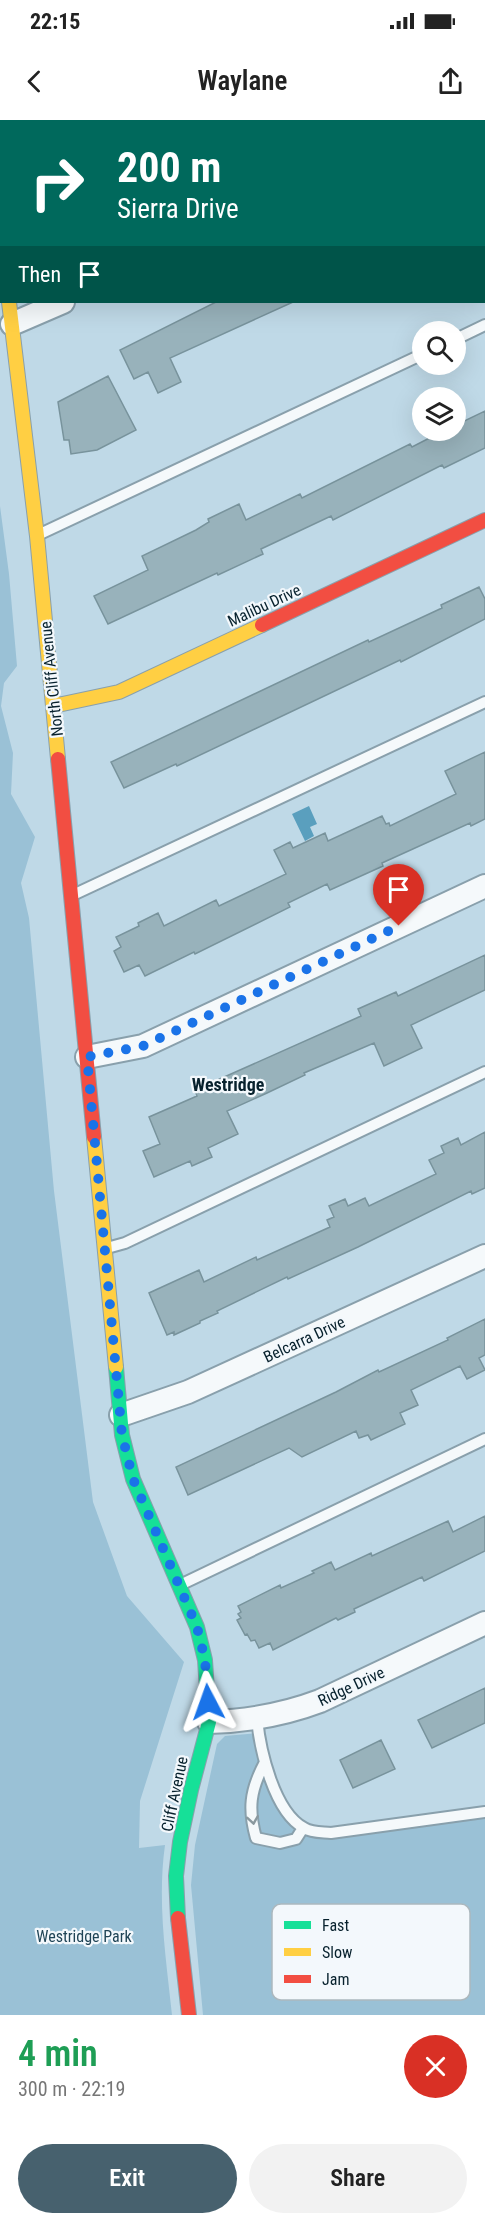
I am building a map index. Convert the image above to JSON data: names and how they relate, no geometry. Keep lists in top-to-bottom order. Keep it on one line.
{"streets":{"street":["Malibu Drive","North Cliff Avenue","Belcarra Drive","Ridge Drive","Cliff Avenue"]},"crossings":[["Malibu Drive","North Cliff Avenue"],["North Cliff Avenue","Cliff Avenue"],["Belcarra Drive","Cliff Avenue"],["Ridge Drive","Cliff Avenue"]],"districts":["Westridge"],"parks":["Westridge Park"],"legend":["Fast","Slow","Jam"],"page":{"status":"22:15","header":"Waylane","turn":["200 m","Sierra Drive"],"then":"Then","heading":["4 min","300 m · 22:19"],"buttons":["Exit","Share"]}}
